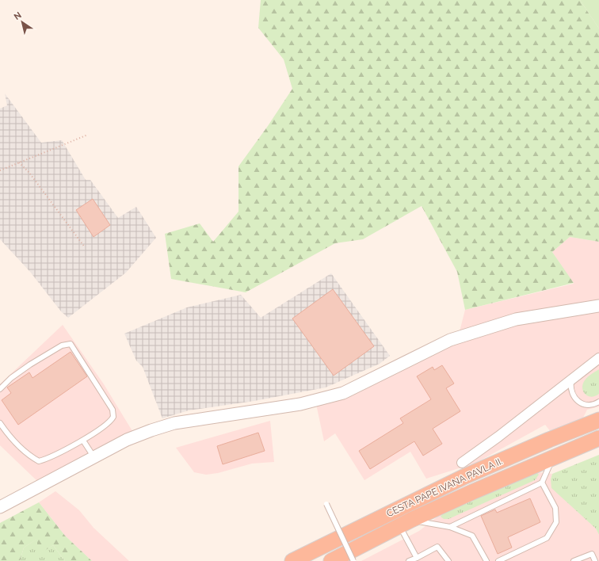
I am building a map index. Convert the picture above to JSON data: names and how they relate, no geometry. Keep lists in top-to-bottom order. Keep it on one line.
{"streets":{"highway":["CESTA PAPE IVANA PAVLA II."]},"north":"top left"}
